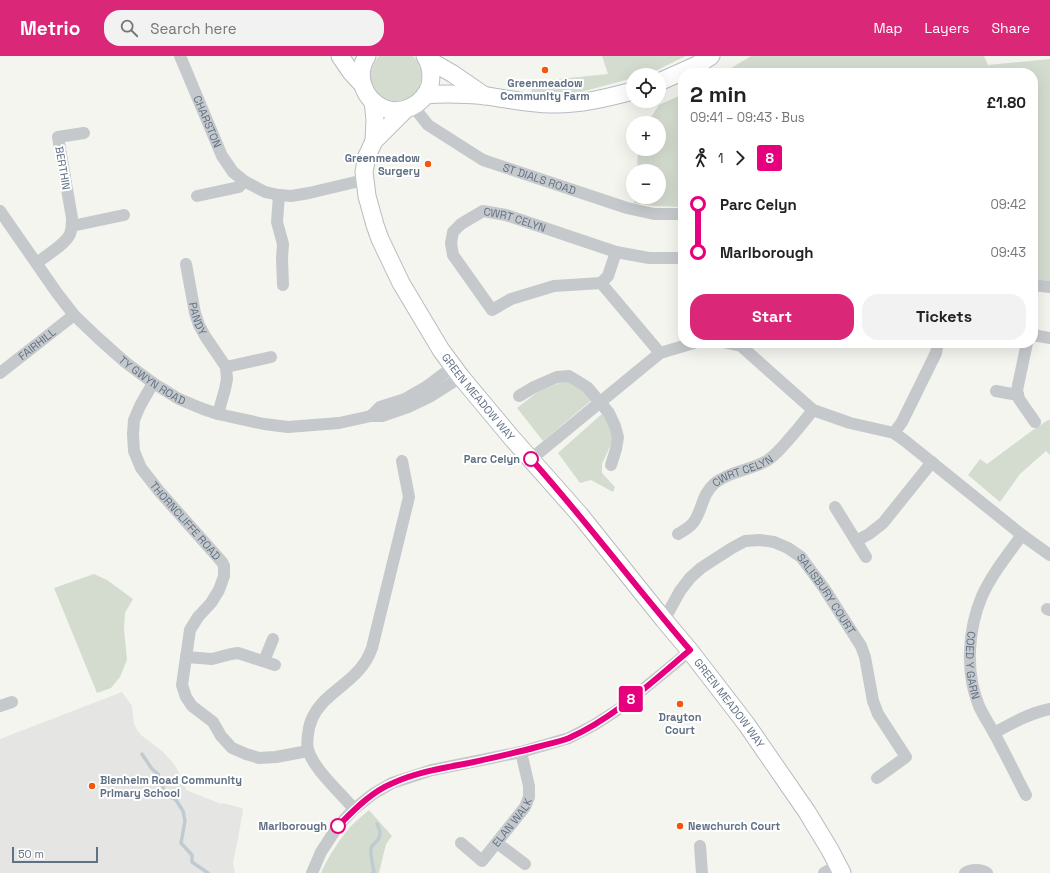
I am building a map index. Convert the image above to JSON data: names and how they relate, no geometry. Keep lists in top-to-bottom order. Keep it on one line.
{"streets":{"street":["CHARSTON","BERTHIN","ST DIALS ROAD","CWRT CELYN","PANDY","FAIRHILL","TY GWYN ROAD","GREEN MEADOW WAY","THORNCLIFFE ROAD","SALISBURY COURT","COED Y GARN","ELAN WALK"]},"crossings":[["CHARSTON","GREEN MEADOW WAY"],["ST DIALS ROAD","GREEN MEADOW WAY"],["FAIRHILL","TY GWYN ROAD"],["TY GWYN ROAD","GREEN MEADOW WAY"],["TY GWYN ROAD","THORNCLIFFE ROAD"],["GREEN MEADOW WAY","SALISBURY COURT"]],"places":["Greenmeadow Community Farm","Greenmeadow Surgery","Parc Celyn","Drayton Court","Blenheim Road Community Primary School","Marlborough","Newchurch Court"],"lines":["bus line 8"],"scale_bar":"50 m","page":{"header":"Metrio","search":"Search here","nav":["Map","Layers","Share"],"on_map":"8","map_buttons":["+","−"],"heading":["2 min","09:41 – 09:43 · Bus","£1.80"],"legs":["1","8"],"list":[{"name":"Parc Celyn","value":"09:42"},{"name":"Marlborough","value":"09:43"}],"buttons":["Start","Tickets"],"scale":"50 m"}}
